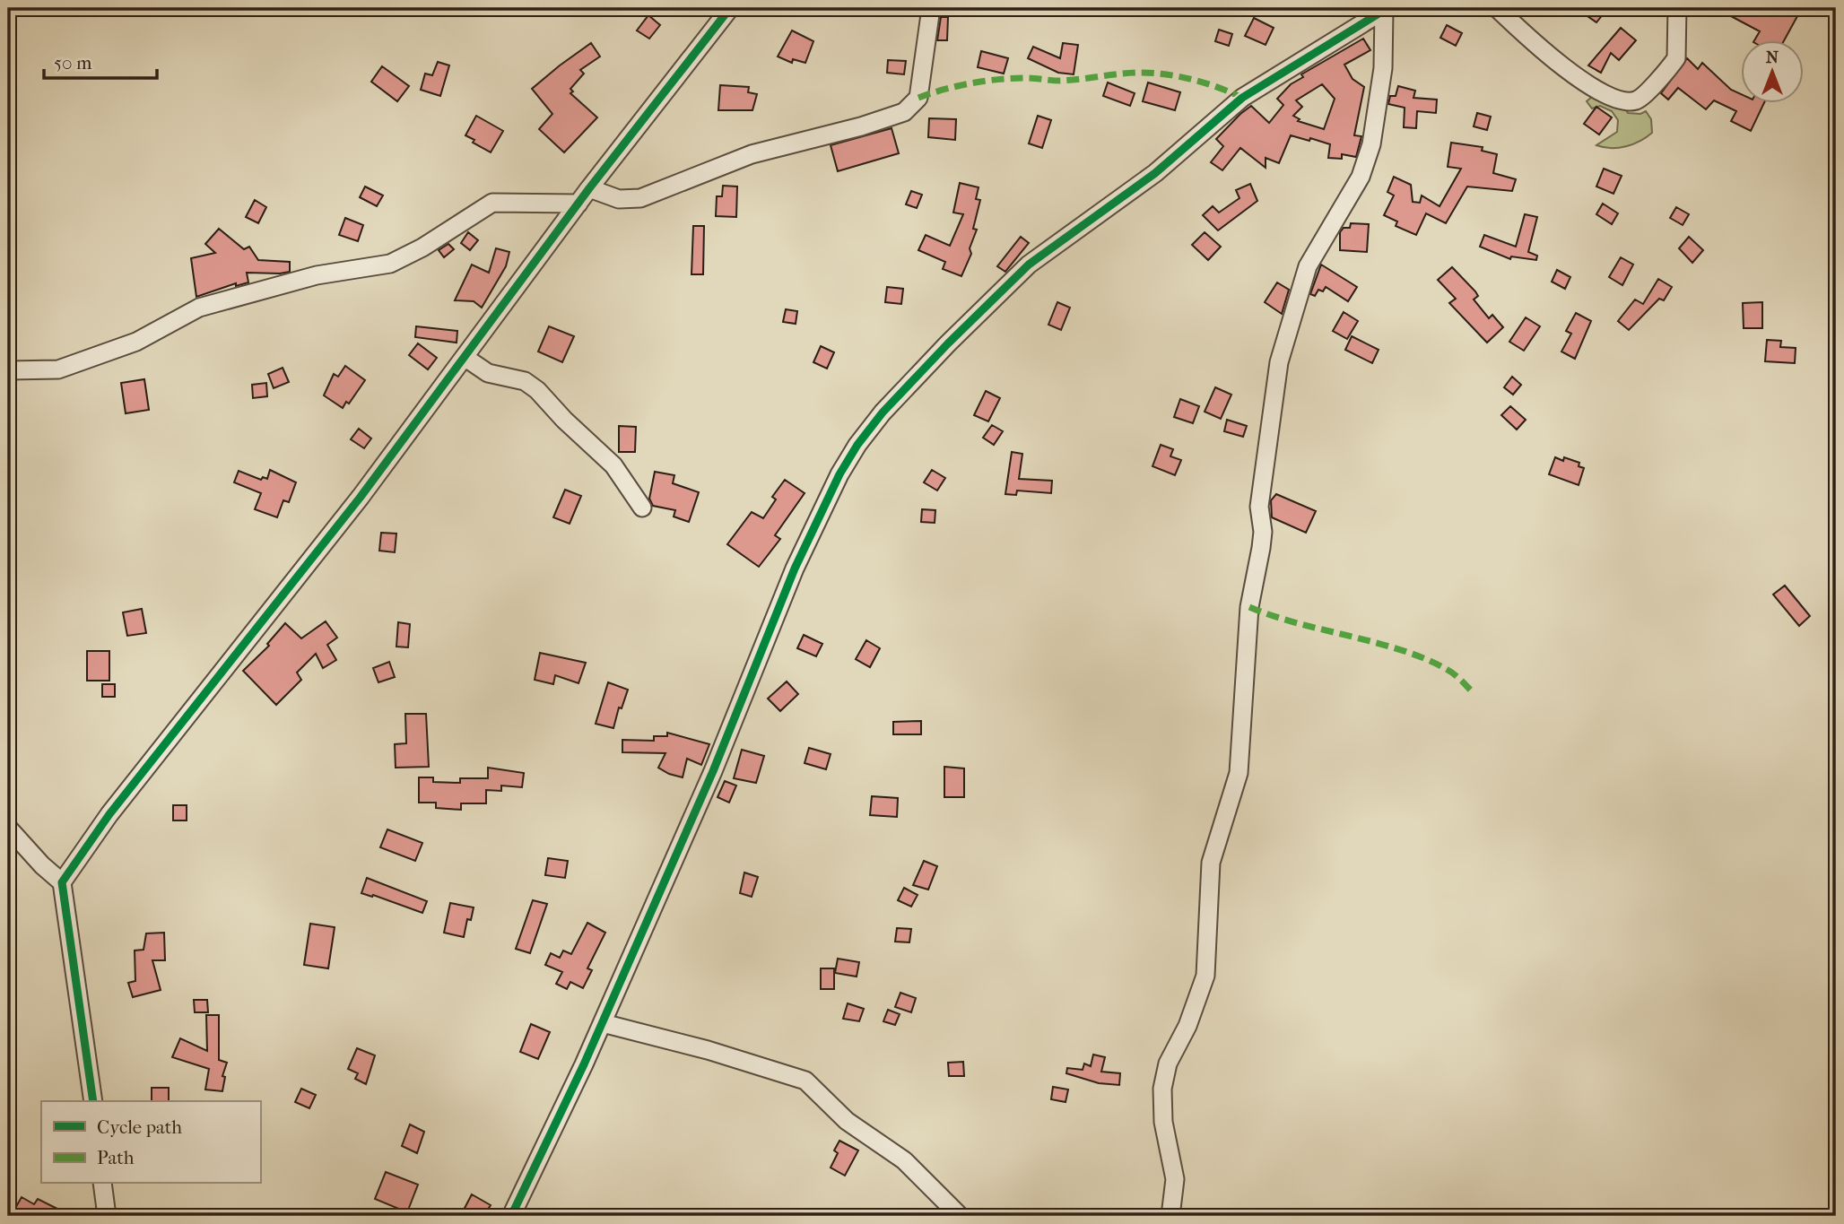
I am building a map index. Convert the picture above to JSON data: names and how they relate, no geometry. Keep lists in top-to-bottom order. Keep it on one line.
{"legend":["Cycle path","Path"],"scale_bar":"50 m","north":"top"}
